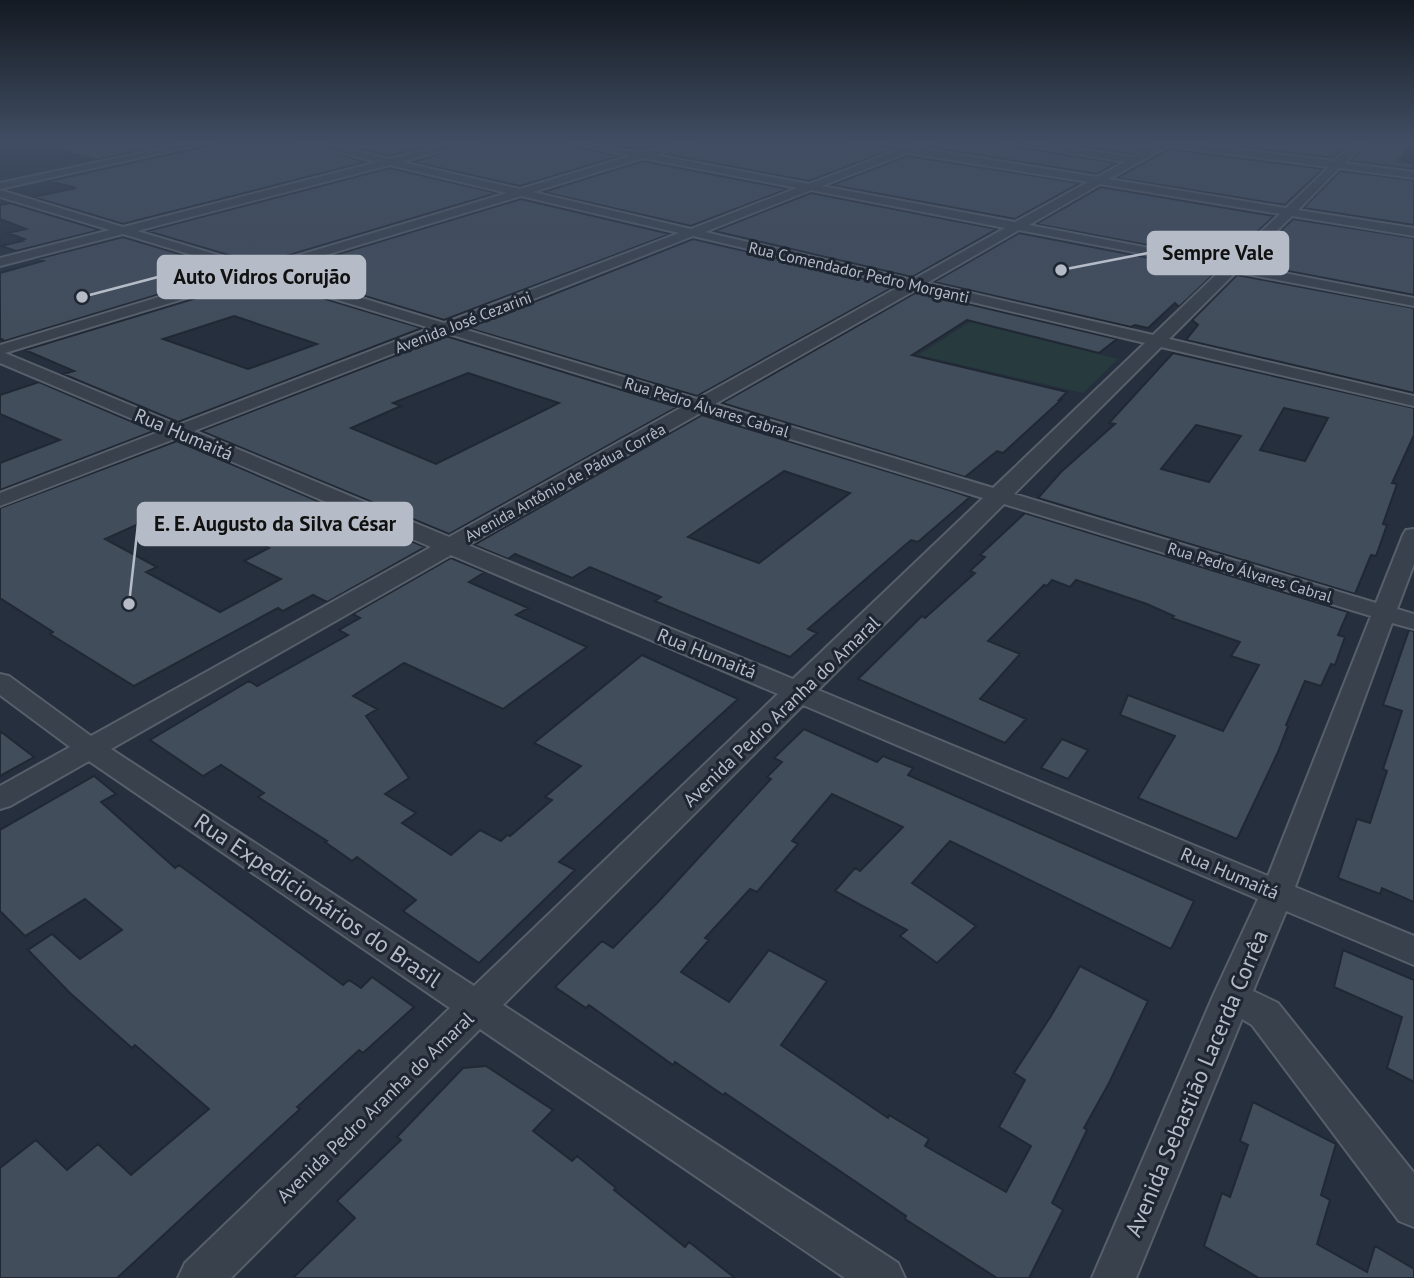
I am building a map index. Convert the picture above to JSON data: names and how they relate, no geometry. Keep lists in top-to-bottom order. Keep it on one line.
{"streets":{"street":["Rua Comendador Pedro Morganti","Avenida José Cezarini","Rua Pedro Álvares Cabral","Rua Humaitá","Avenida Antônio de Pádua Corrêa","Avenida Pedro Aranha do Amaral","Rua Expedicionários do Brasil","Avenida Sebastião Lacerda Corrêa"]},"crossings":[["Rua Comendador Pedro Morganti","Avenida José Cezarini"],["Rua Comendador Pedro Morganti","Avenida Antônio de Pádua Corrêa"],["Rua Comendador Pedro Morganti","Avenida Pedro Aranha do Amaral"],["Avenida José Cezarini","Rua Pedro Álvares Cabral"],["Avenida José Cezarini","Rua Humaitá"],["Rua Pedro Álvares Cabral","Avenida Antônio de Pádua Corrêa"],["Rua Pedro Álvares Cabral","Avenida Pedro Aranha do Amaral"],["Rua Pedro Álvares Cabral","Avenida Sebastião Lacerda Corrêa"],["Rua Humaitá","Avenida Antônio de Pádua Corrêa"],["Rua Humaitá","Avenida Pedro Aranha do Amaral"],["Rua Humaitá","Avenida Sebastião Lacerda Corrêa"],["Avenida Antônio de Pádua Corrêa","Rua Expedicionários do Brasil"],["Avenida Pedro Aranha do Amaral","Rua Expedicionários do Brasil"]],"places":["Sempre Vale","Auto Vidros Corujão","E. E. Augusto da Silva César"]}
